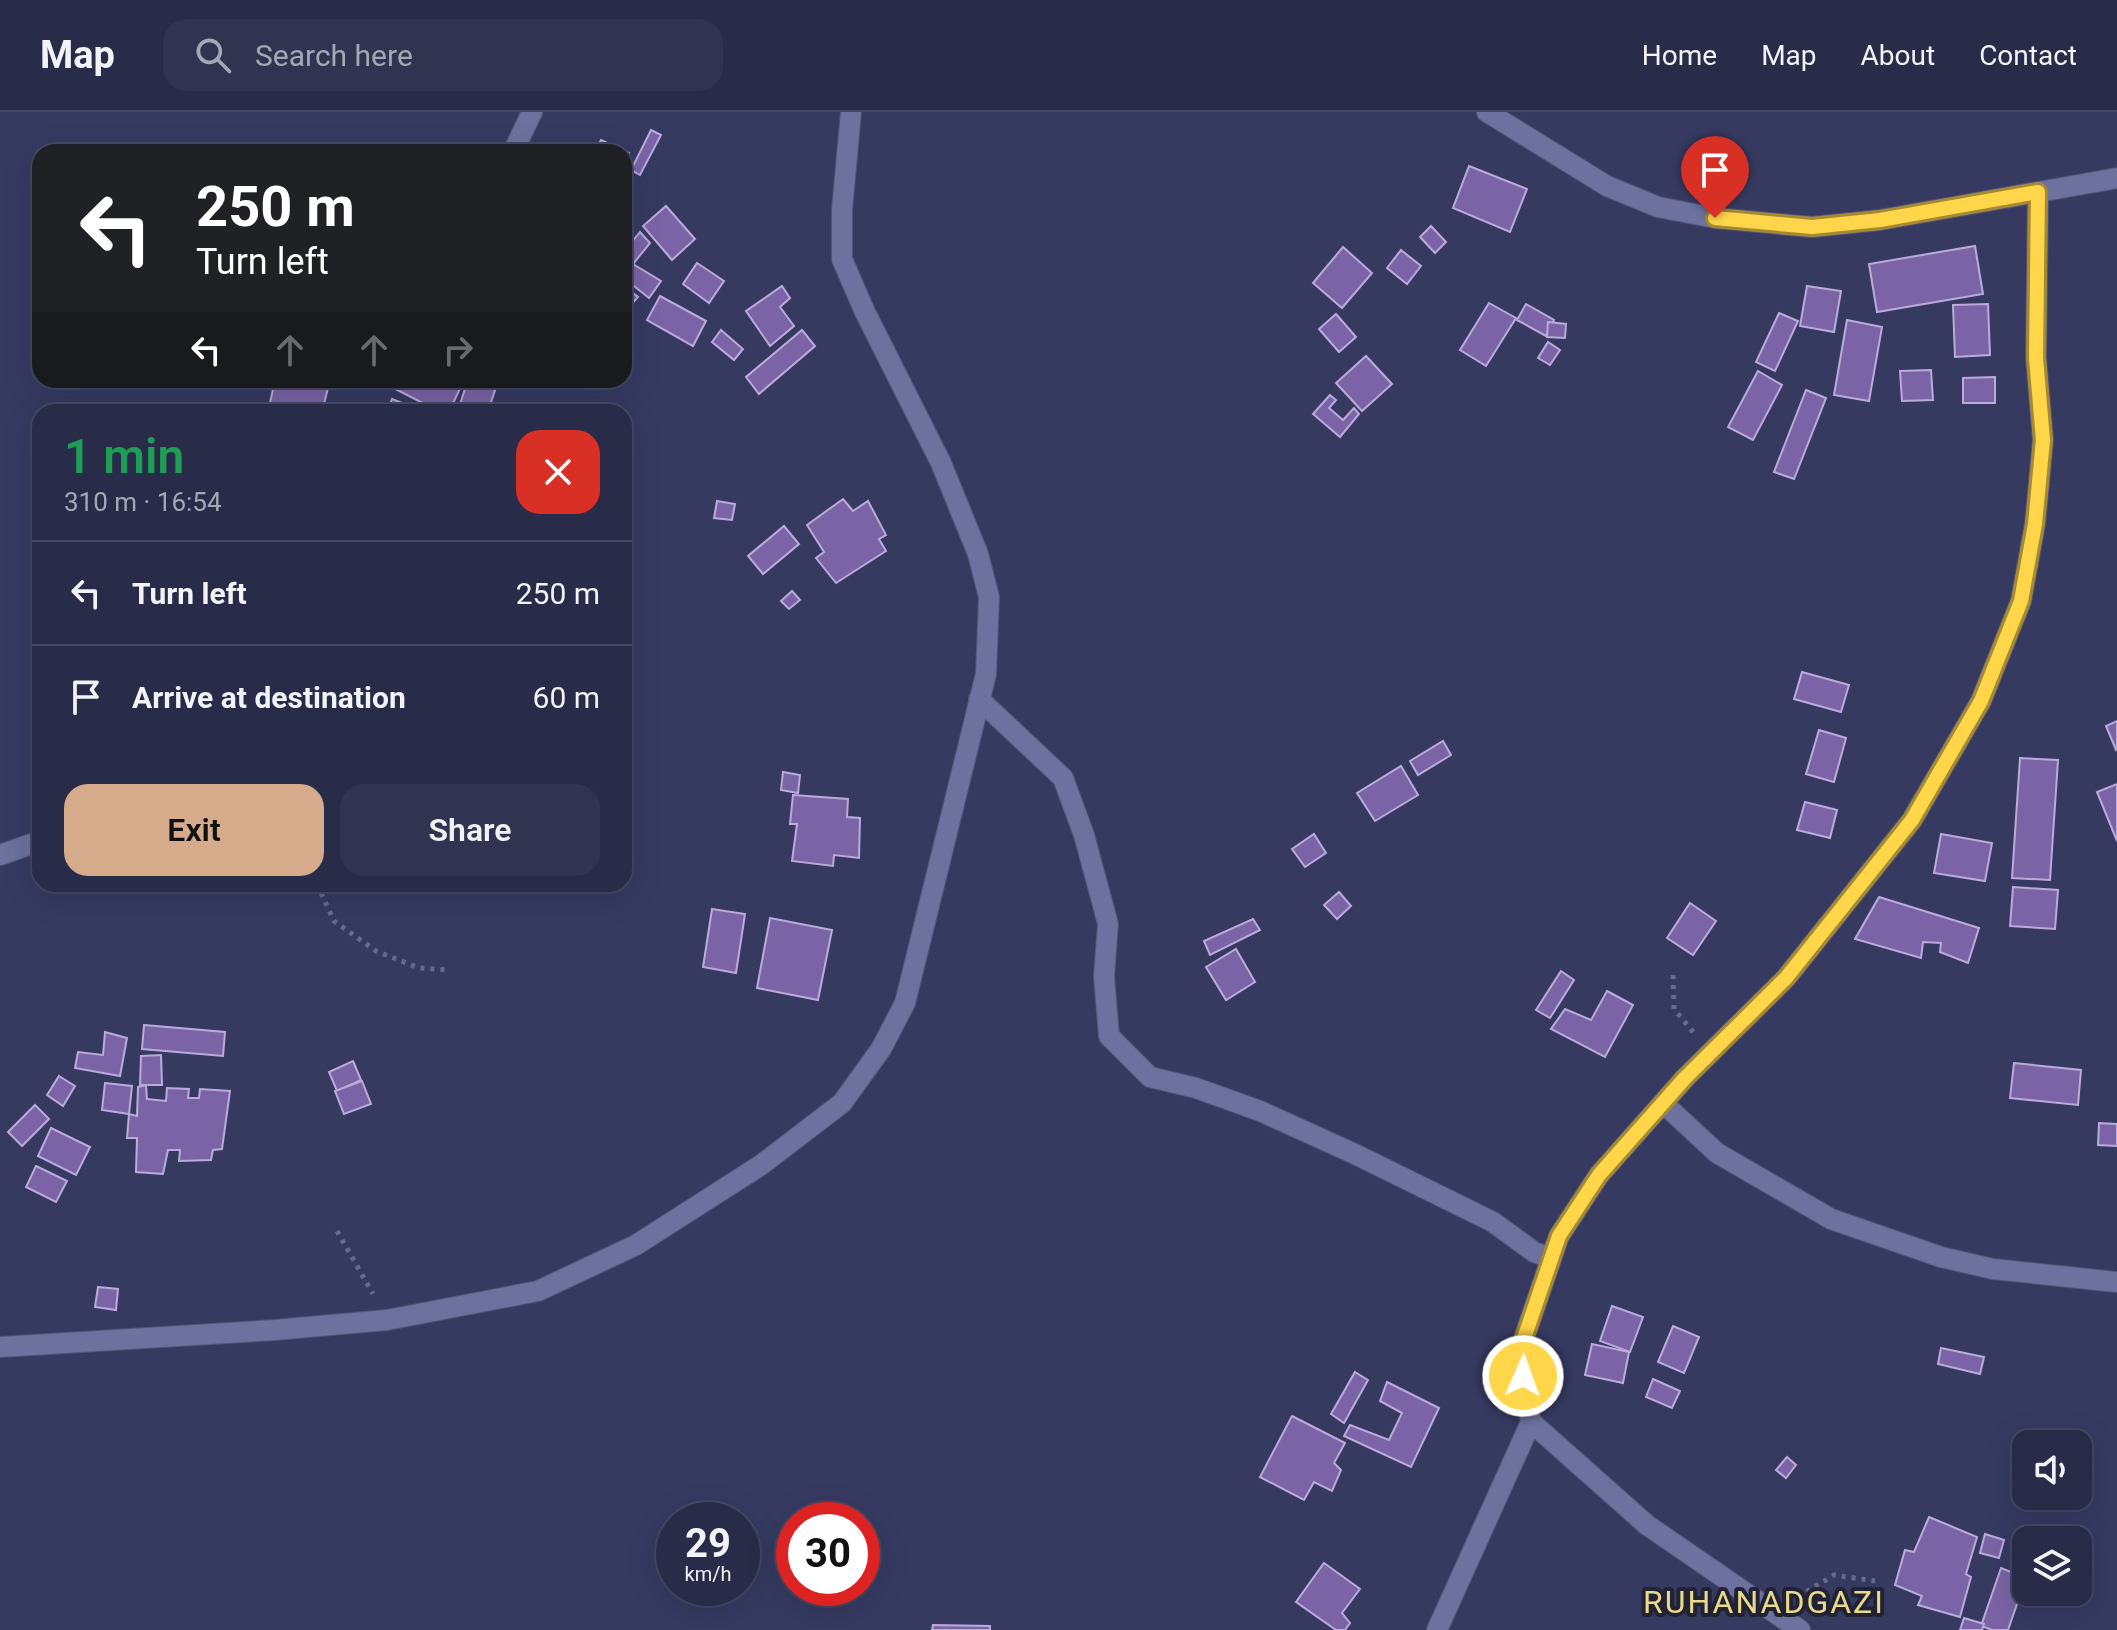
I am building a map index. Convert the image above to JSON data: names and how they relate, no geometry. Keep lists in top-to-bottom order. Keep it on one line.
{"districts":["RUHANADGAZI"],"page":{"header":"Map","search":"Search here","nav":["Home","Map","About","Contact"],"turn":["250 m","Turn left"],"heading":["1 min","310 m · 16:54"],"list":[{"name":"Turn left","value":"250 m"},{"name":"Arrive at destination","value":"60 m"}],"buttons":["Exit","Share"],"speed":"29 km/h","limit":"30"}}
